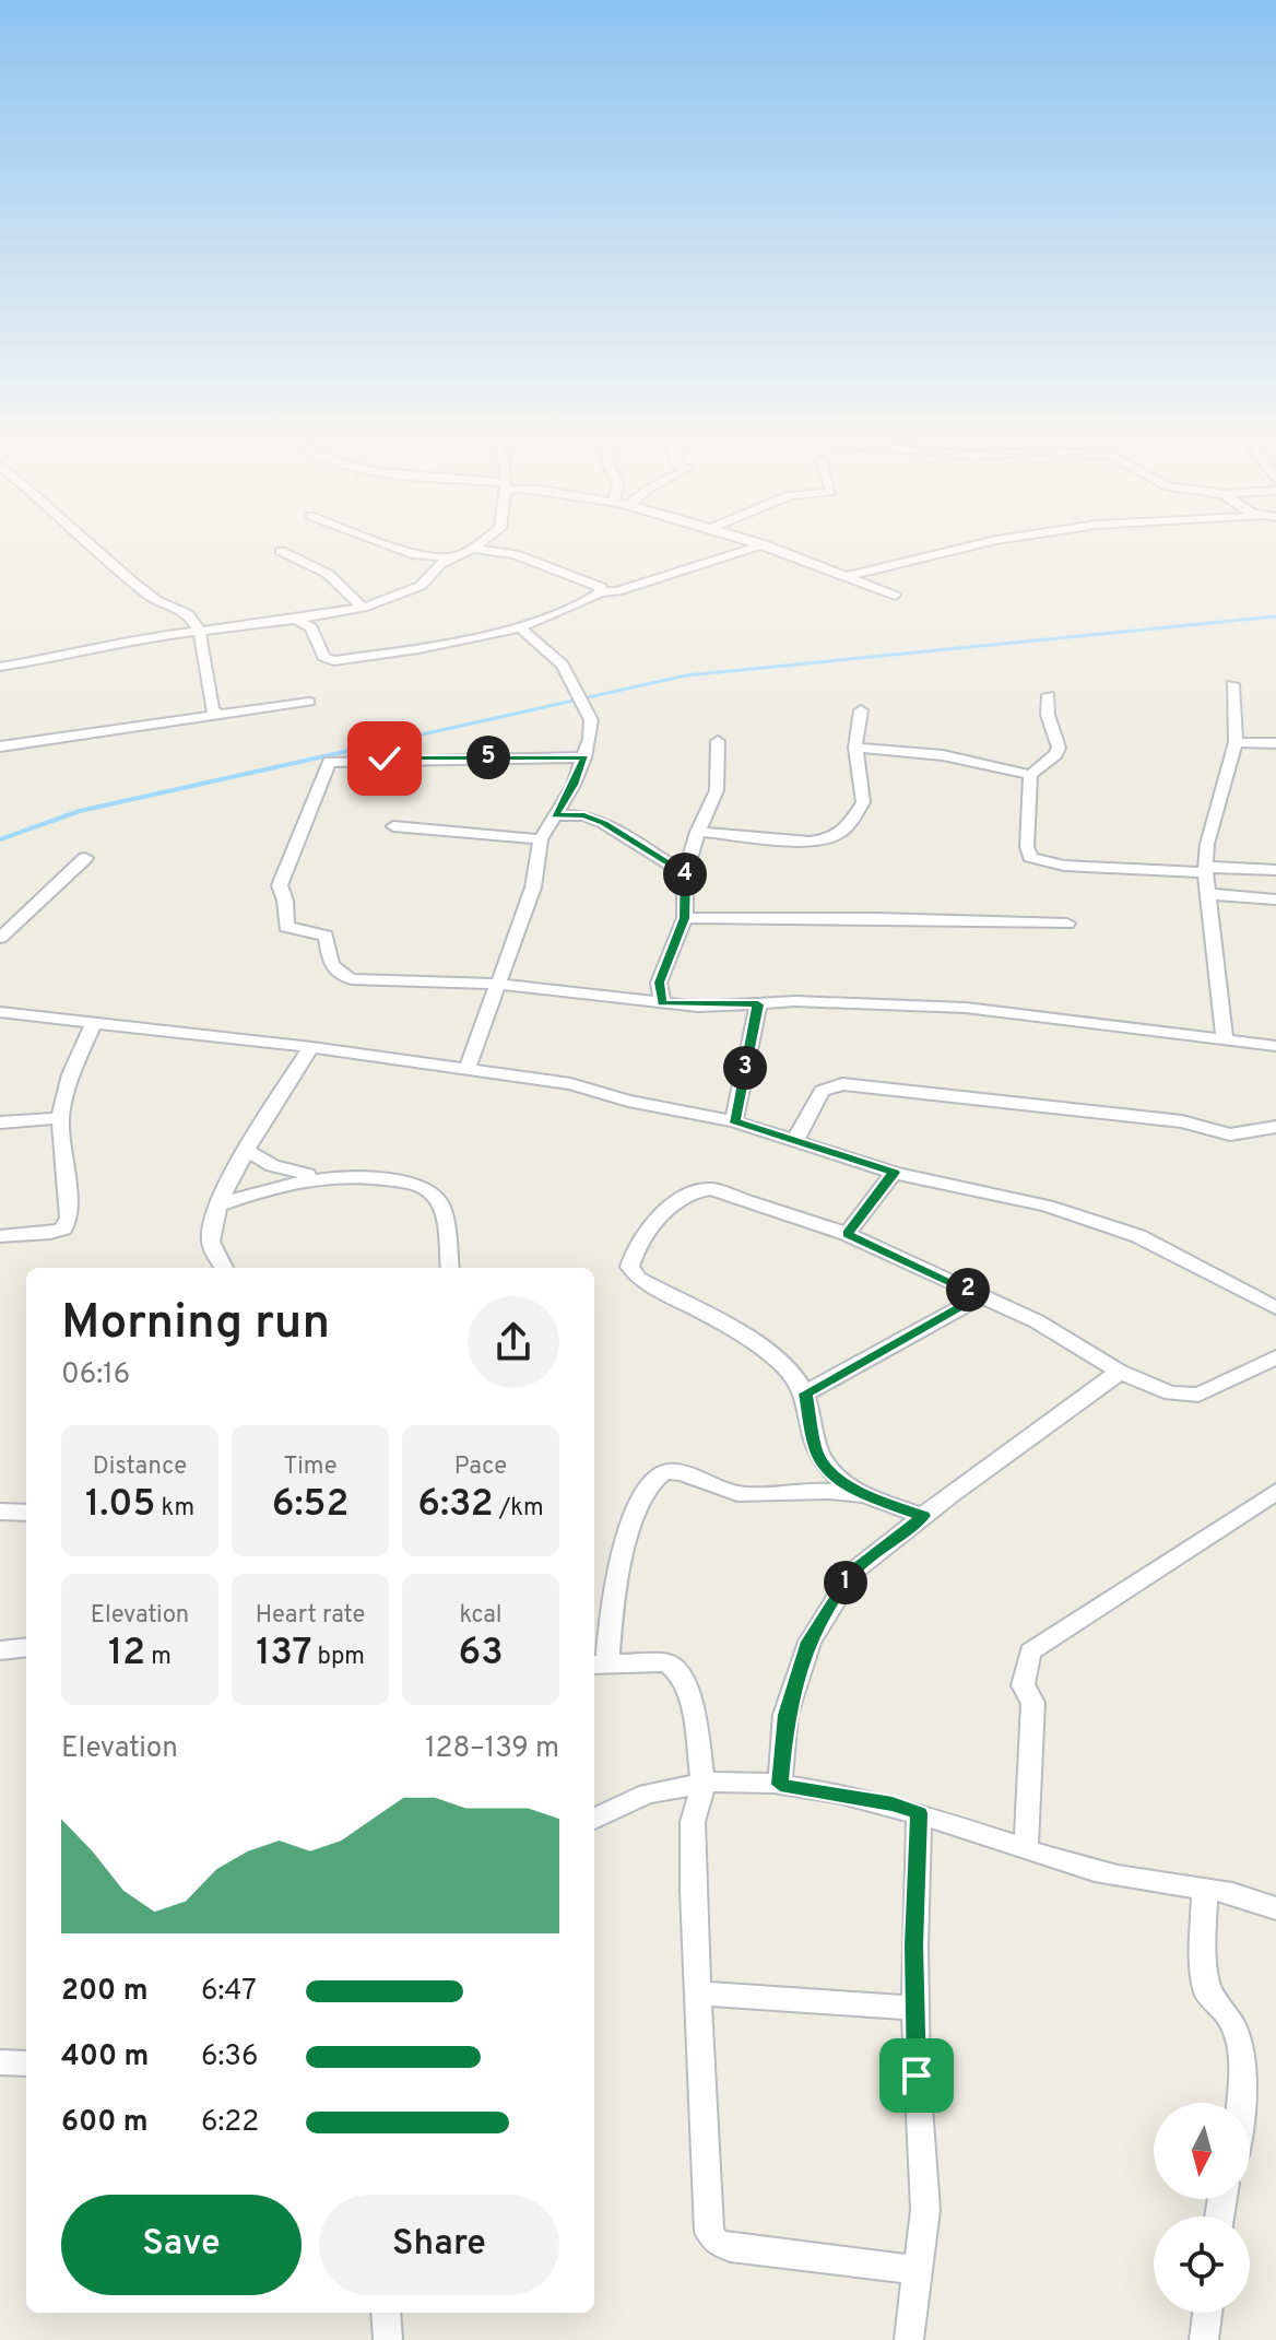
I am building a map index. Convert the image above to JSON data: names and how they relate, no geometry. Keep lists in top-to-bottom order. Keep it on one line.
{"north":"bottom","page":{"pins":["5","4","3","2","1"],"heading":["Morning run","06:16"],"stats":[["Distance","1.05 km"],["Time","6:52"],["Pace","6:32 /km"],["Elevation","12 m"],["Heart rate","137 bpm"],["kcal","63"]],"chart":["Elevation","128–139 m"],"list":[{"name":"200 m","note":"6:47"},{"name":"400 m","note":"6:36"},{"name":"600 m","note":"6:22"}],"buttons":["Save","Share"]}}
